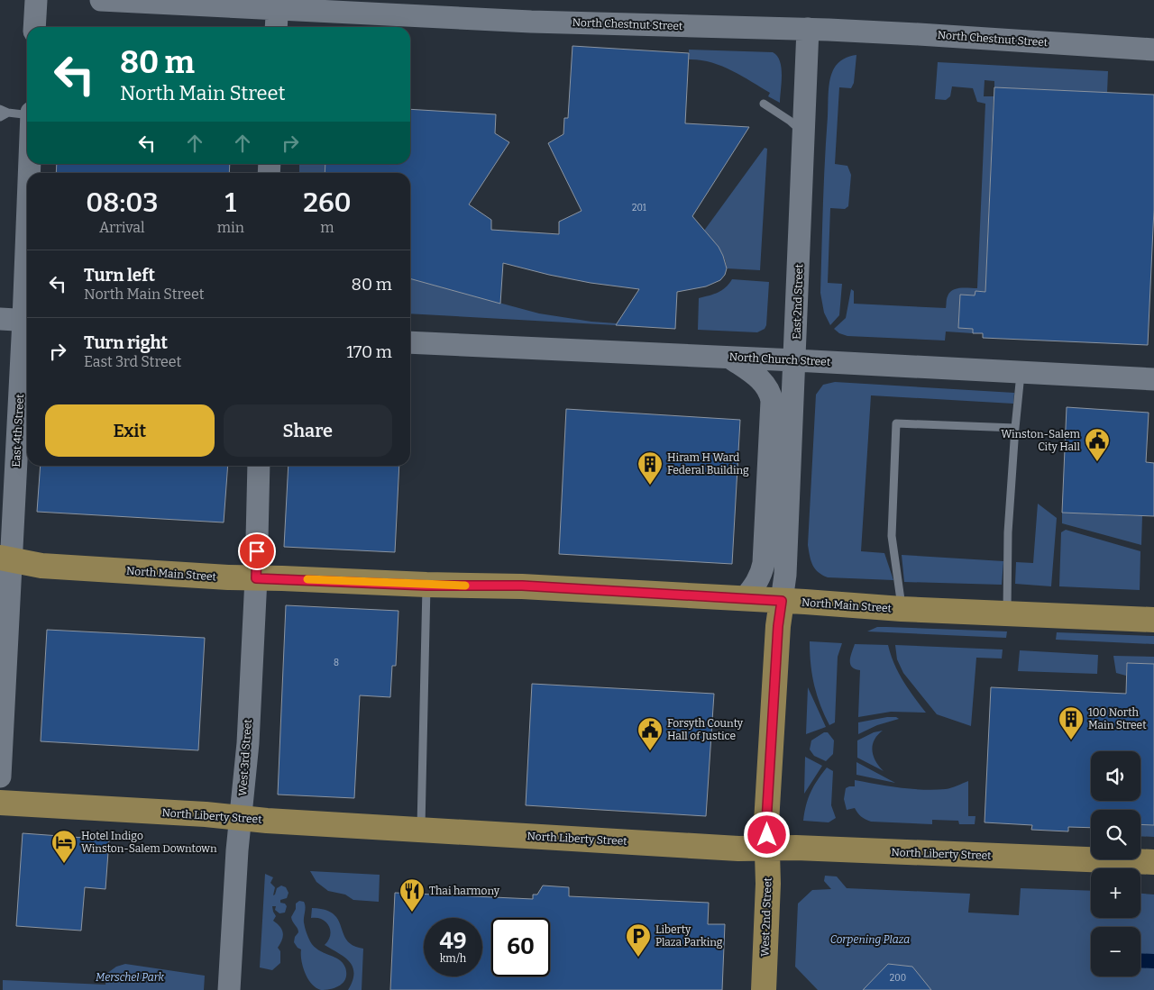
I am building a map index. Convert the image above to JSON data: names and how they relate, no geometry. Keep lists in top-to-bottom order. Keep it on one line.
{"streets":{"main road":["North Main Street","North Liberty Street","West 2nd Street"],"street":["North Chestnut Street","East 2nd Street","North Church Street","East 4th Street","West 3rd Street"]},"crossings":[["North Chestnut Street","East 2nd Street"],["East 2nd Street","North Church Street"],["East 2nd Street","North Main Street"],["East 2nd Street","West 2nd Street"],["East 4th Street","North Main Street"],["North Main Street","West 3rd Street"],["North Main Street","West 2nd Street"],["West 3rd Street","North Liberty Street"],["North Liberty Street","West 2nd Street"]],"parks":["Corpening Plaza","Merschel Park"],"places":{"public building":["Winston-Salem City Hall","Forsyth County Hall of Justice"],"building":["Hiram H Ward Federal Building","100 North Main Street"],"hotel":["Hotel Indigo Winston-Salem Downtown"],"restaurant":["Thai harmony"],"parking":["Liberty Plaza Parking"]},"house_numbers":["201","8","200"],"page":{"turn":["80 m","North Main Street"],"eta":["08:03","Arrival","1","min","260","m"],"list":[{"name":"Turn left","note":"North Main Street","value":"80 m"},{"name":"Turn right","note":"East 3rd Street","value":"170 m"}],"buttons":["Exit","Share"],"map_buttons":["+","−"],"speed":"49 km/h","limit":"60"}}
